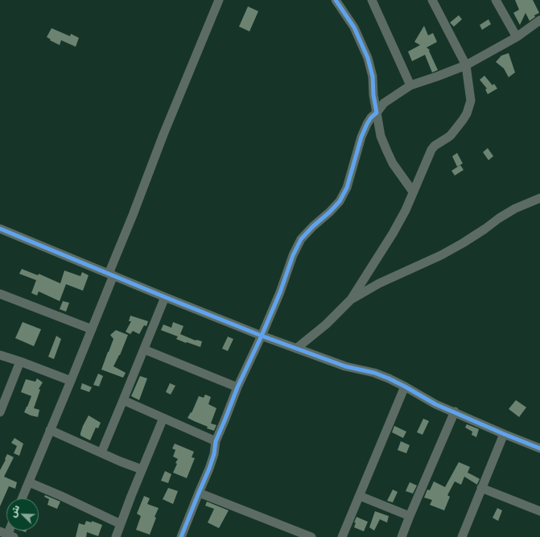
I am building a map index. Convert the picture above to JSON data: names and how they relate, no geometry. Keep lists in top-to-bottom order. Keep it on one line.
{"north":"top left"}
